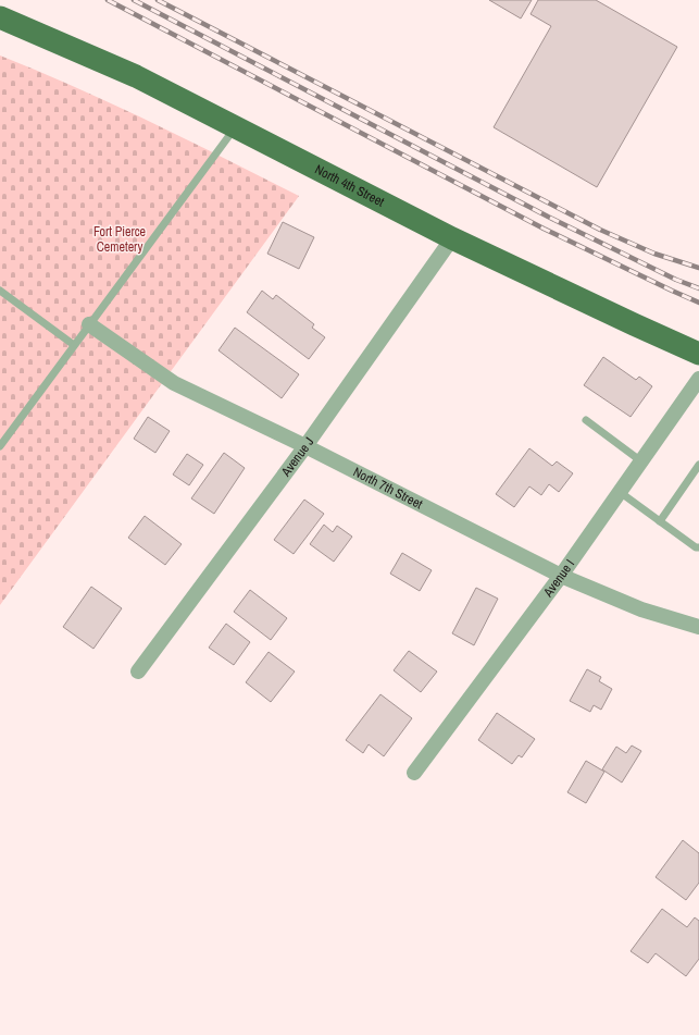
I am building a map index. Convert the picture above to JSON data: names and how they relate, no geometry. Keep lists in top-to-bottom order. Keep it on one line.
{"streets":{"main road":["North 4th Street"],"street":["Avenue J","North 7th Street","Avenue I"]},"crossings":[["North 4th Street","Avenue J"],["Avenue J","North 7th Street"],["North 7th Street","Avenue I"]],"parks":["Fort Pierce Cemetery"]}
